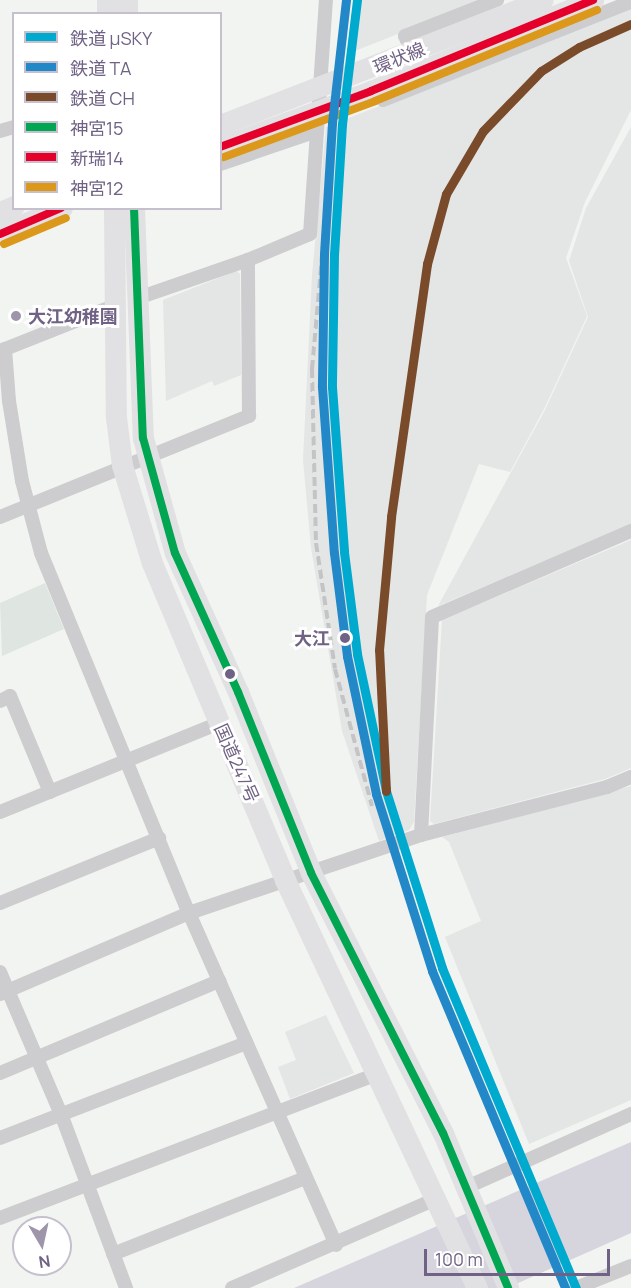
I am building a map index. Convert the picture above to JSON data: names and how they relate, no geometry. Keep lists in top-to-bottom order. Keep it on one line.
{"streets":{"main road":["環状線","国道247号"]},"places":["大江幼稚園","大江"],"lines":["rail line μSKY","rail line TA","transit line 新瑞14","transit line 神宮12","rail line CH","transit line 神宮15"],"legend":["鉄道 μSKY","鉄道 TA","鉄道 CH","神宮15","新瑞14","神宮12"],"scale_bar":"100 m","north":"bottom"}
